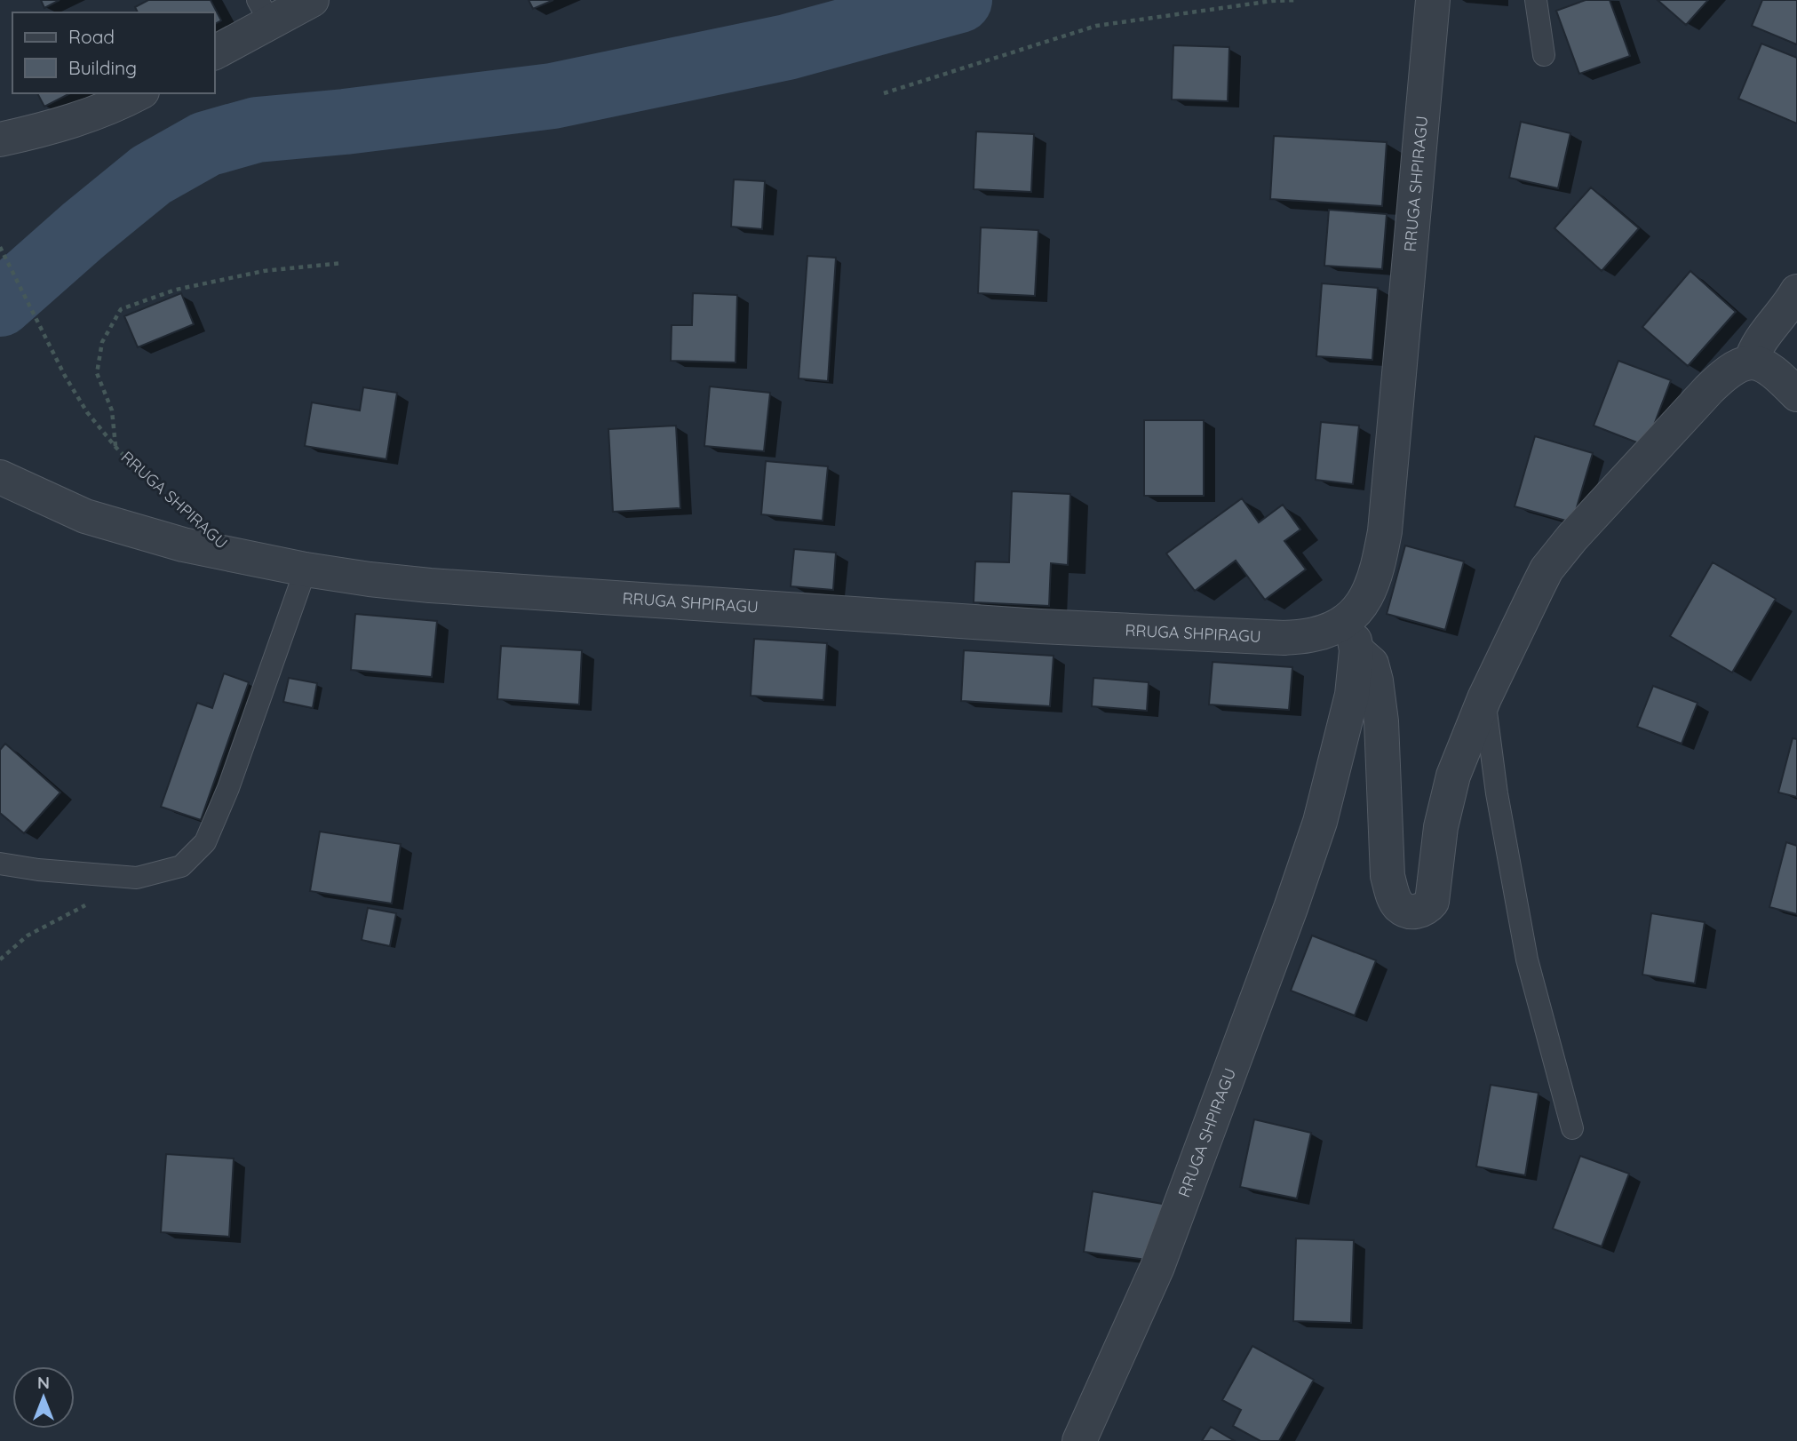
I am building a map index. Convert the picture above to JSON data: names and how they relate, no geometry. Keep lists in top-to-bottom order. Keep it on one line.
{"streets":{"street":["RRUGA SHPIRAGU"]},"legend":["Road","Building"],"north":"top"}
